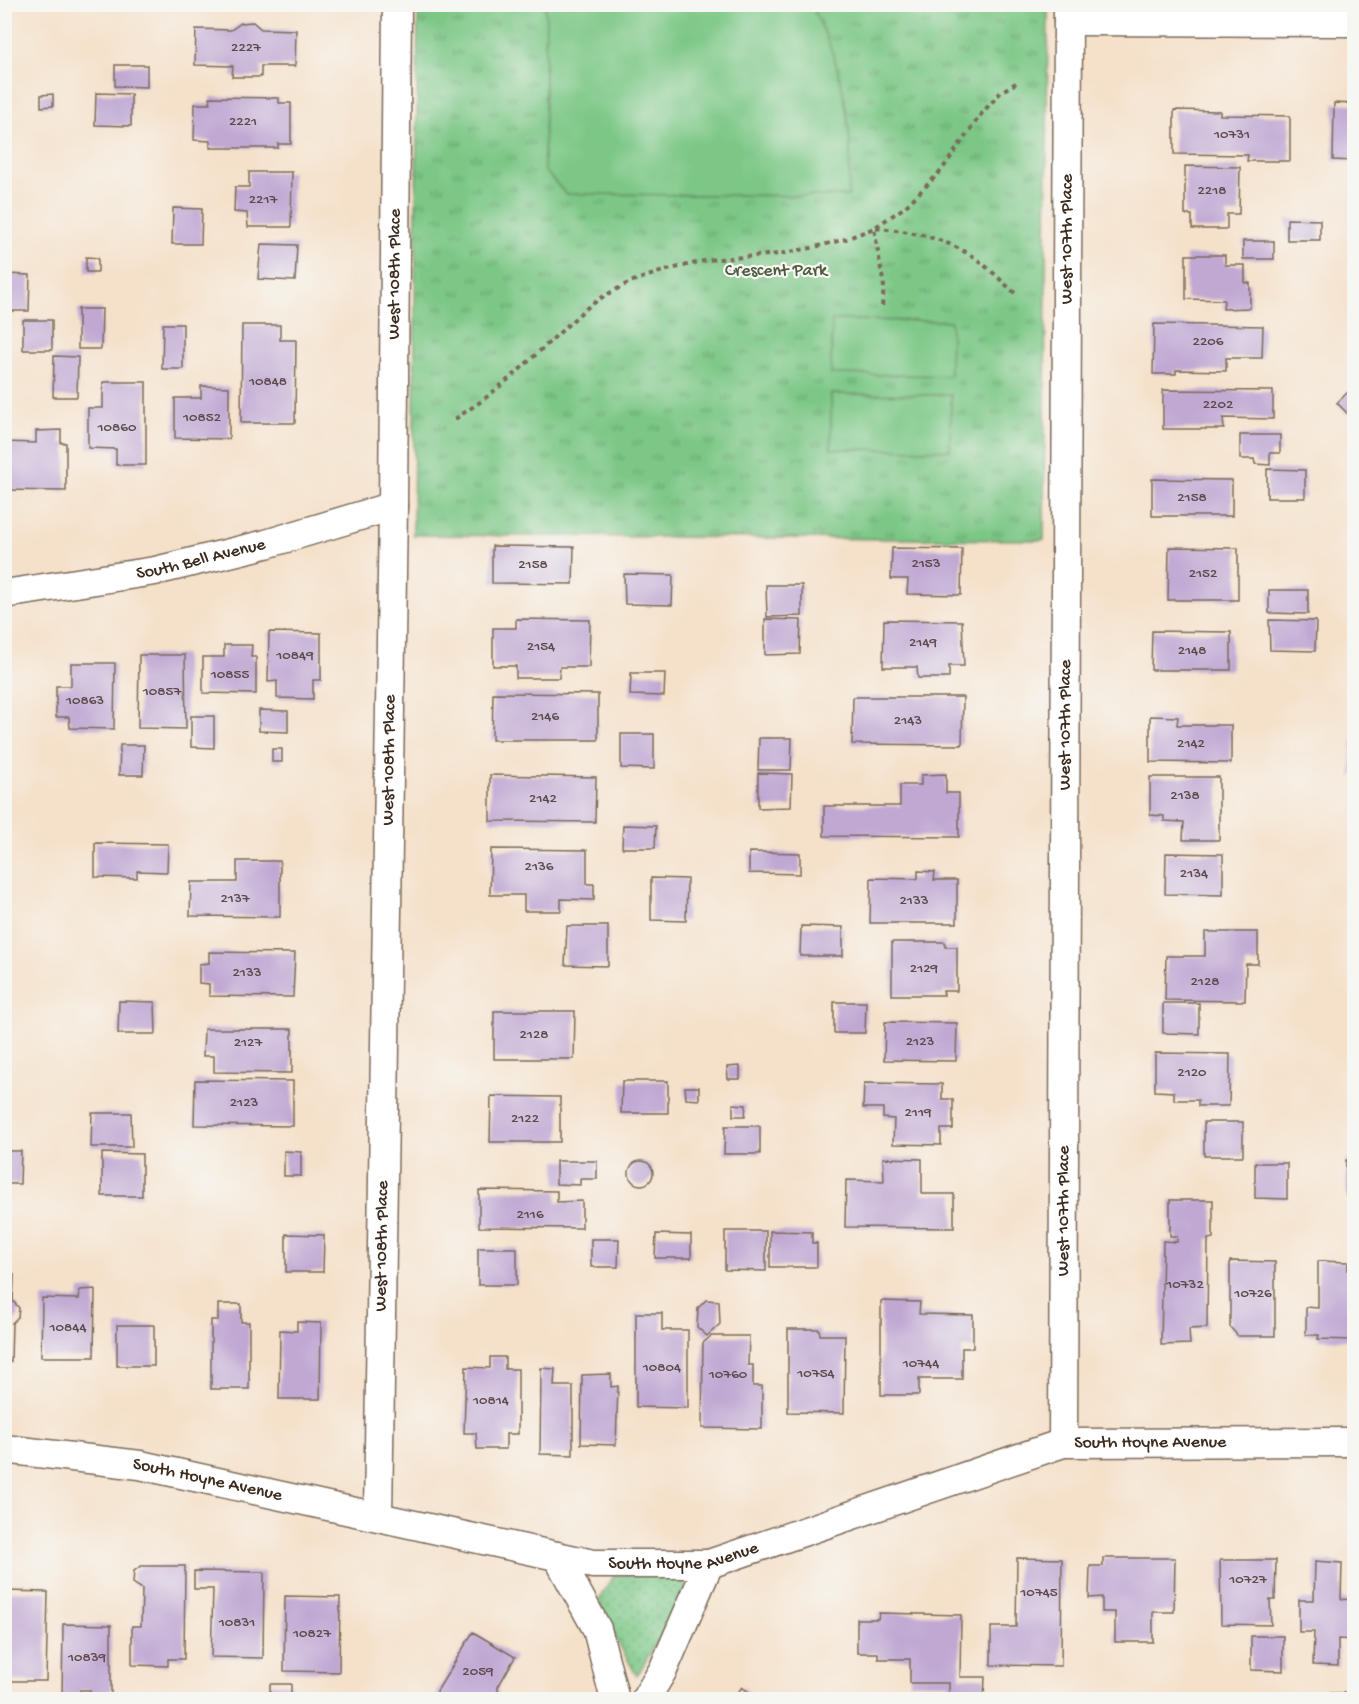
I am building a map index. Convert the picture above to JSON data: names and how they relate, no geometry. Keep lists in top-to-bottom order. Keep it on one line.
{"streets":{"street":["West 107th Place","West 108th Place","South Bell Avenue","South Hoyne Avenue"]},"crossings":[["West 107th Place","South Hoyne Avenue"],["West 108th Place","South Bell Avenue"],["West 108th Place","South Hoyne Avenue"]],"parks":["Crescent Park"],"house_numbers":["2227","2221","10731","2218","2217","2206","10848","2202","10852","10860","2158","2153","2158","2152","2149","2154","2148","10849","10855","10857","10863","2146","2143","2142","2138","2142","2136","2134","2137","2133","2129","2133","2128","2128","2123","2127","2120","2123","2119","2122","2116","10732","10726","10844","10744","10804","10754","10760","10814","10727","10745","10831","10827","10839","2059"]}
